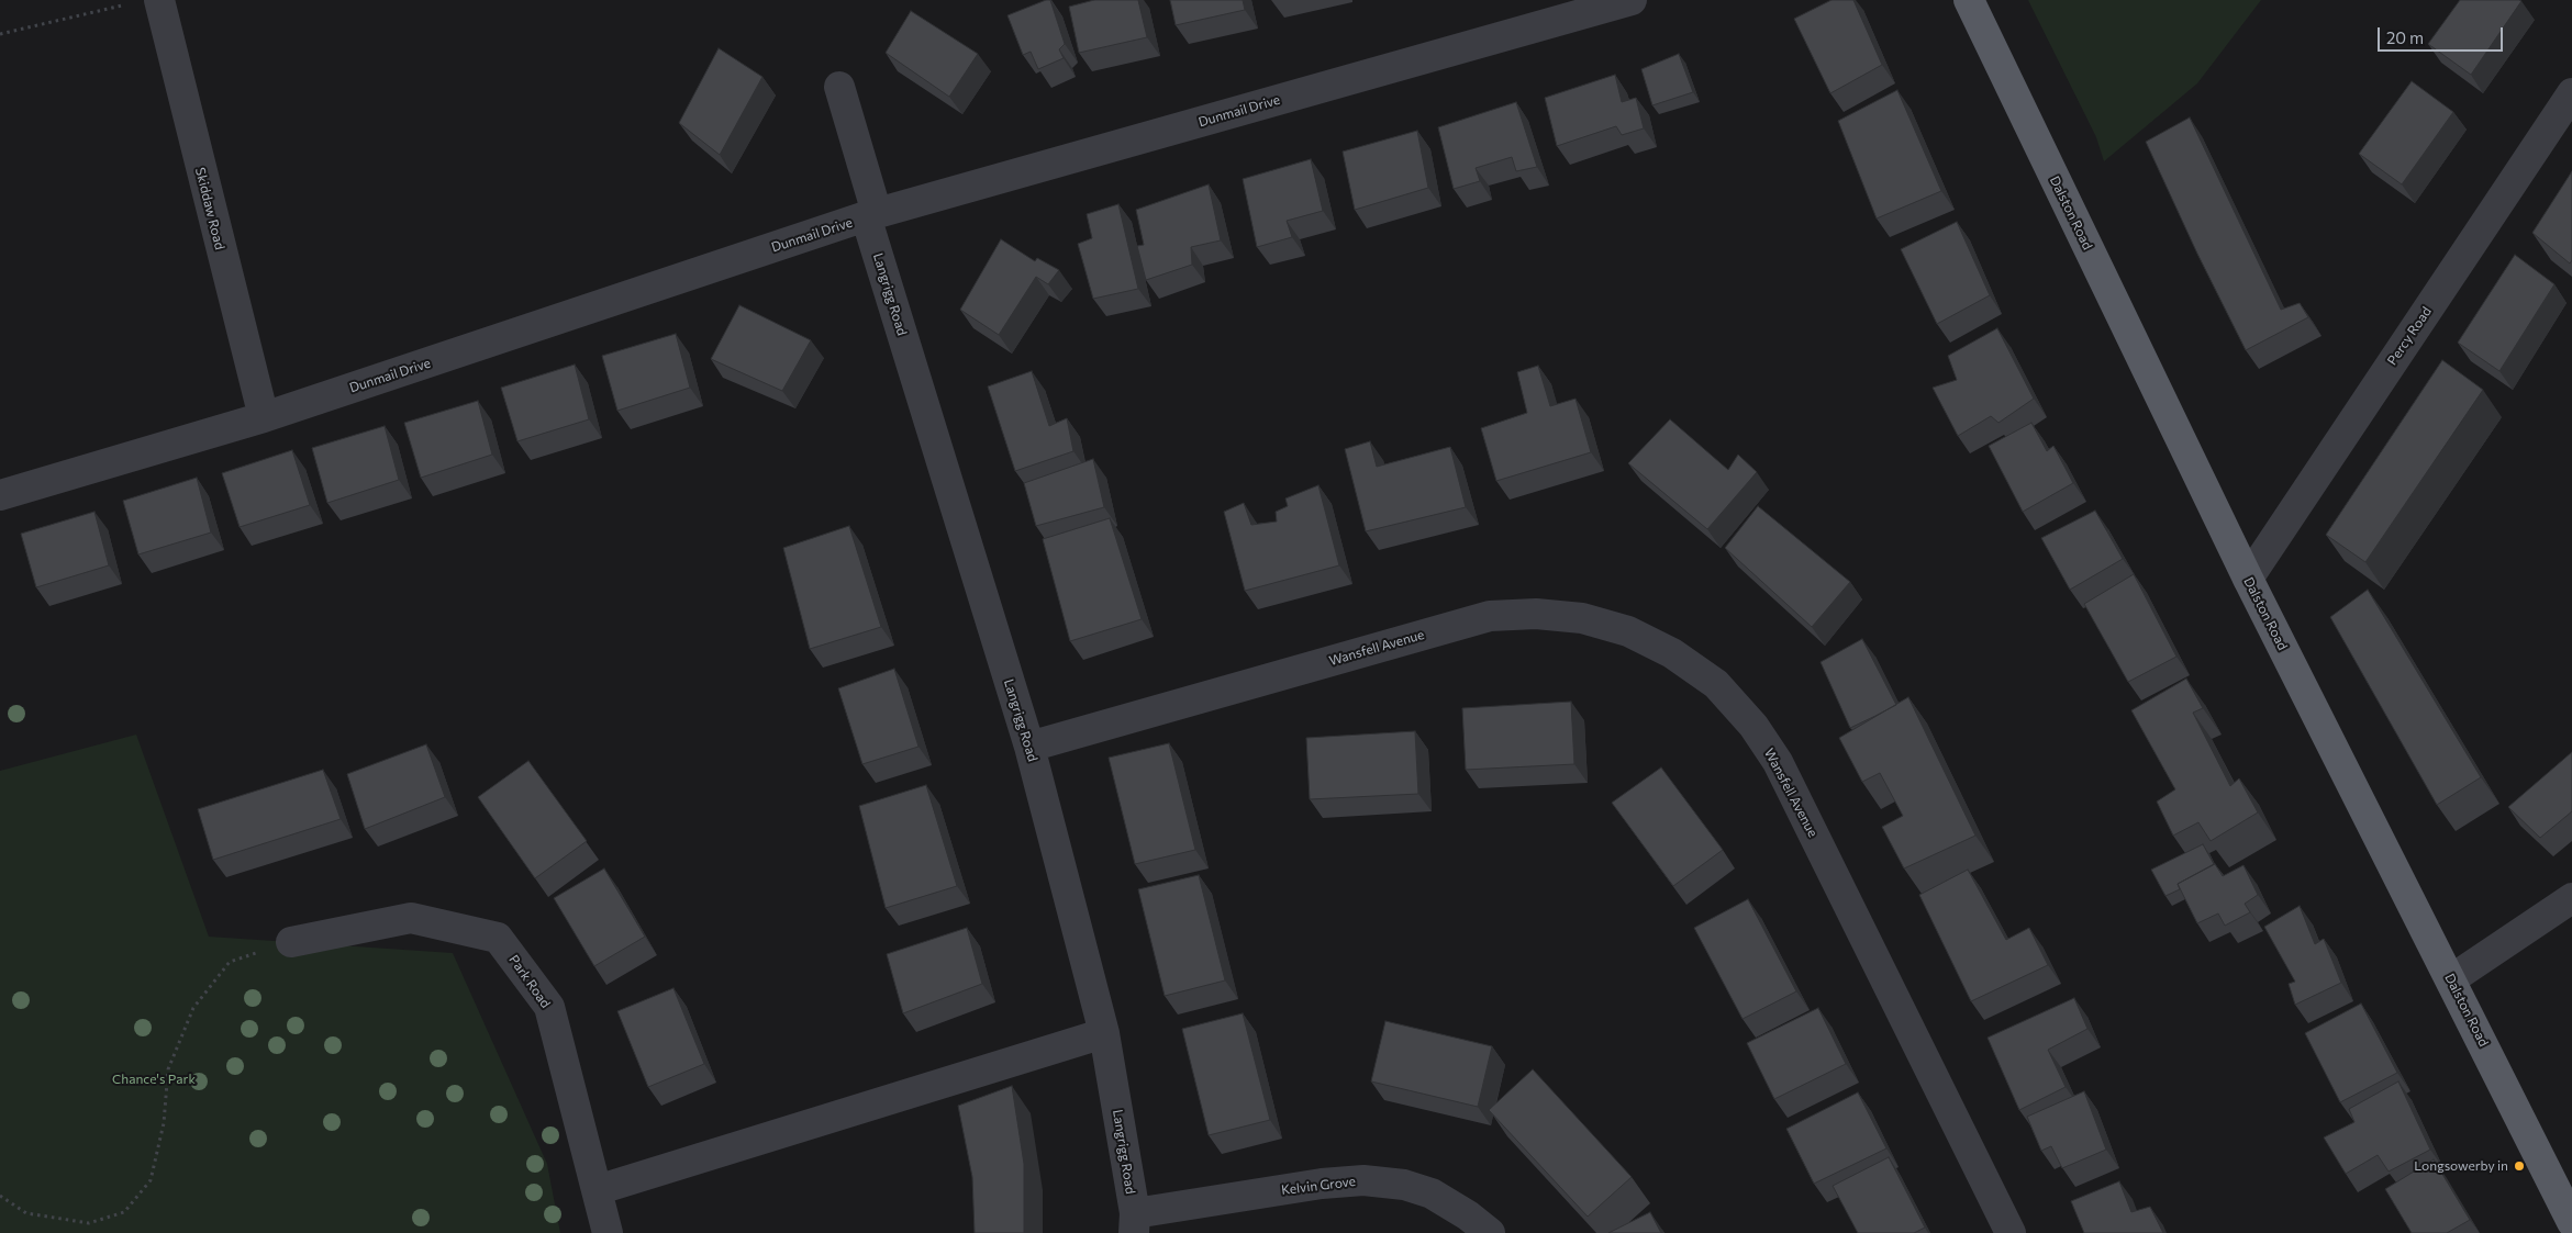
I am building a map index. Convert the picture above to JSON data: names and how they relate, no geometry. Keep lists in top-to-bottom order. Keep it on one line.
{"streets":{"main road":["Dalston Road"],"street":["Dunmail Drive","Skiddaw Road","Langrigg Road","Percy Road","Wansfell Avenue","Park Road","Kelvin Grove"]},"crossings":[["Dunmail Drive","Skiddaw Road"],["Dunmail Drive","Langrigg Road"],["Dalston Road","Percy Road"],["Langrigg Road","Wansfell Avenue"],["Langrigg Road","Kelvin Grove"]],"parks":["Chance's Park"],"places":["Longsowerby in"],"scale_bar":"20 m"}
